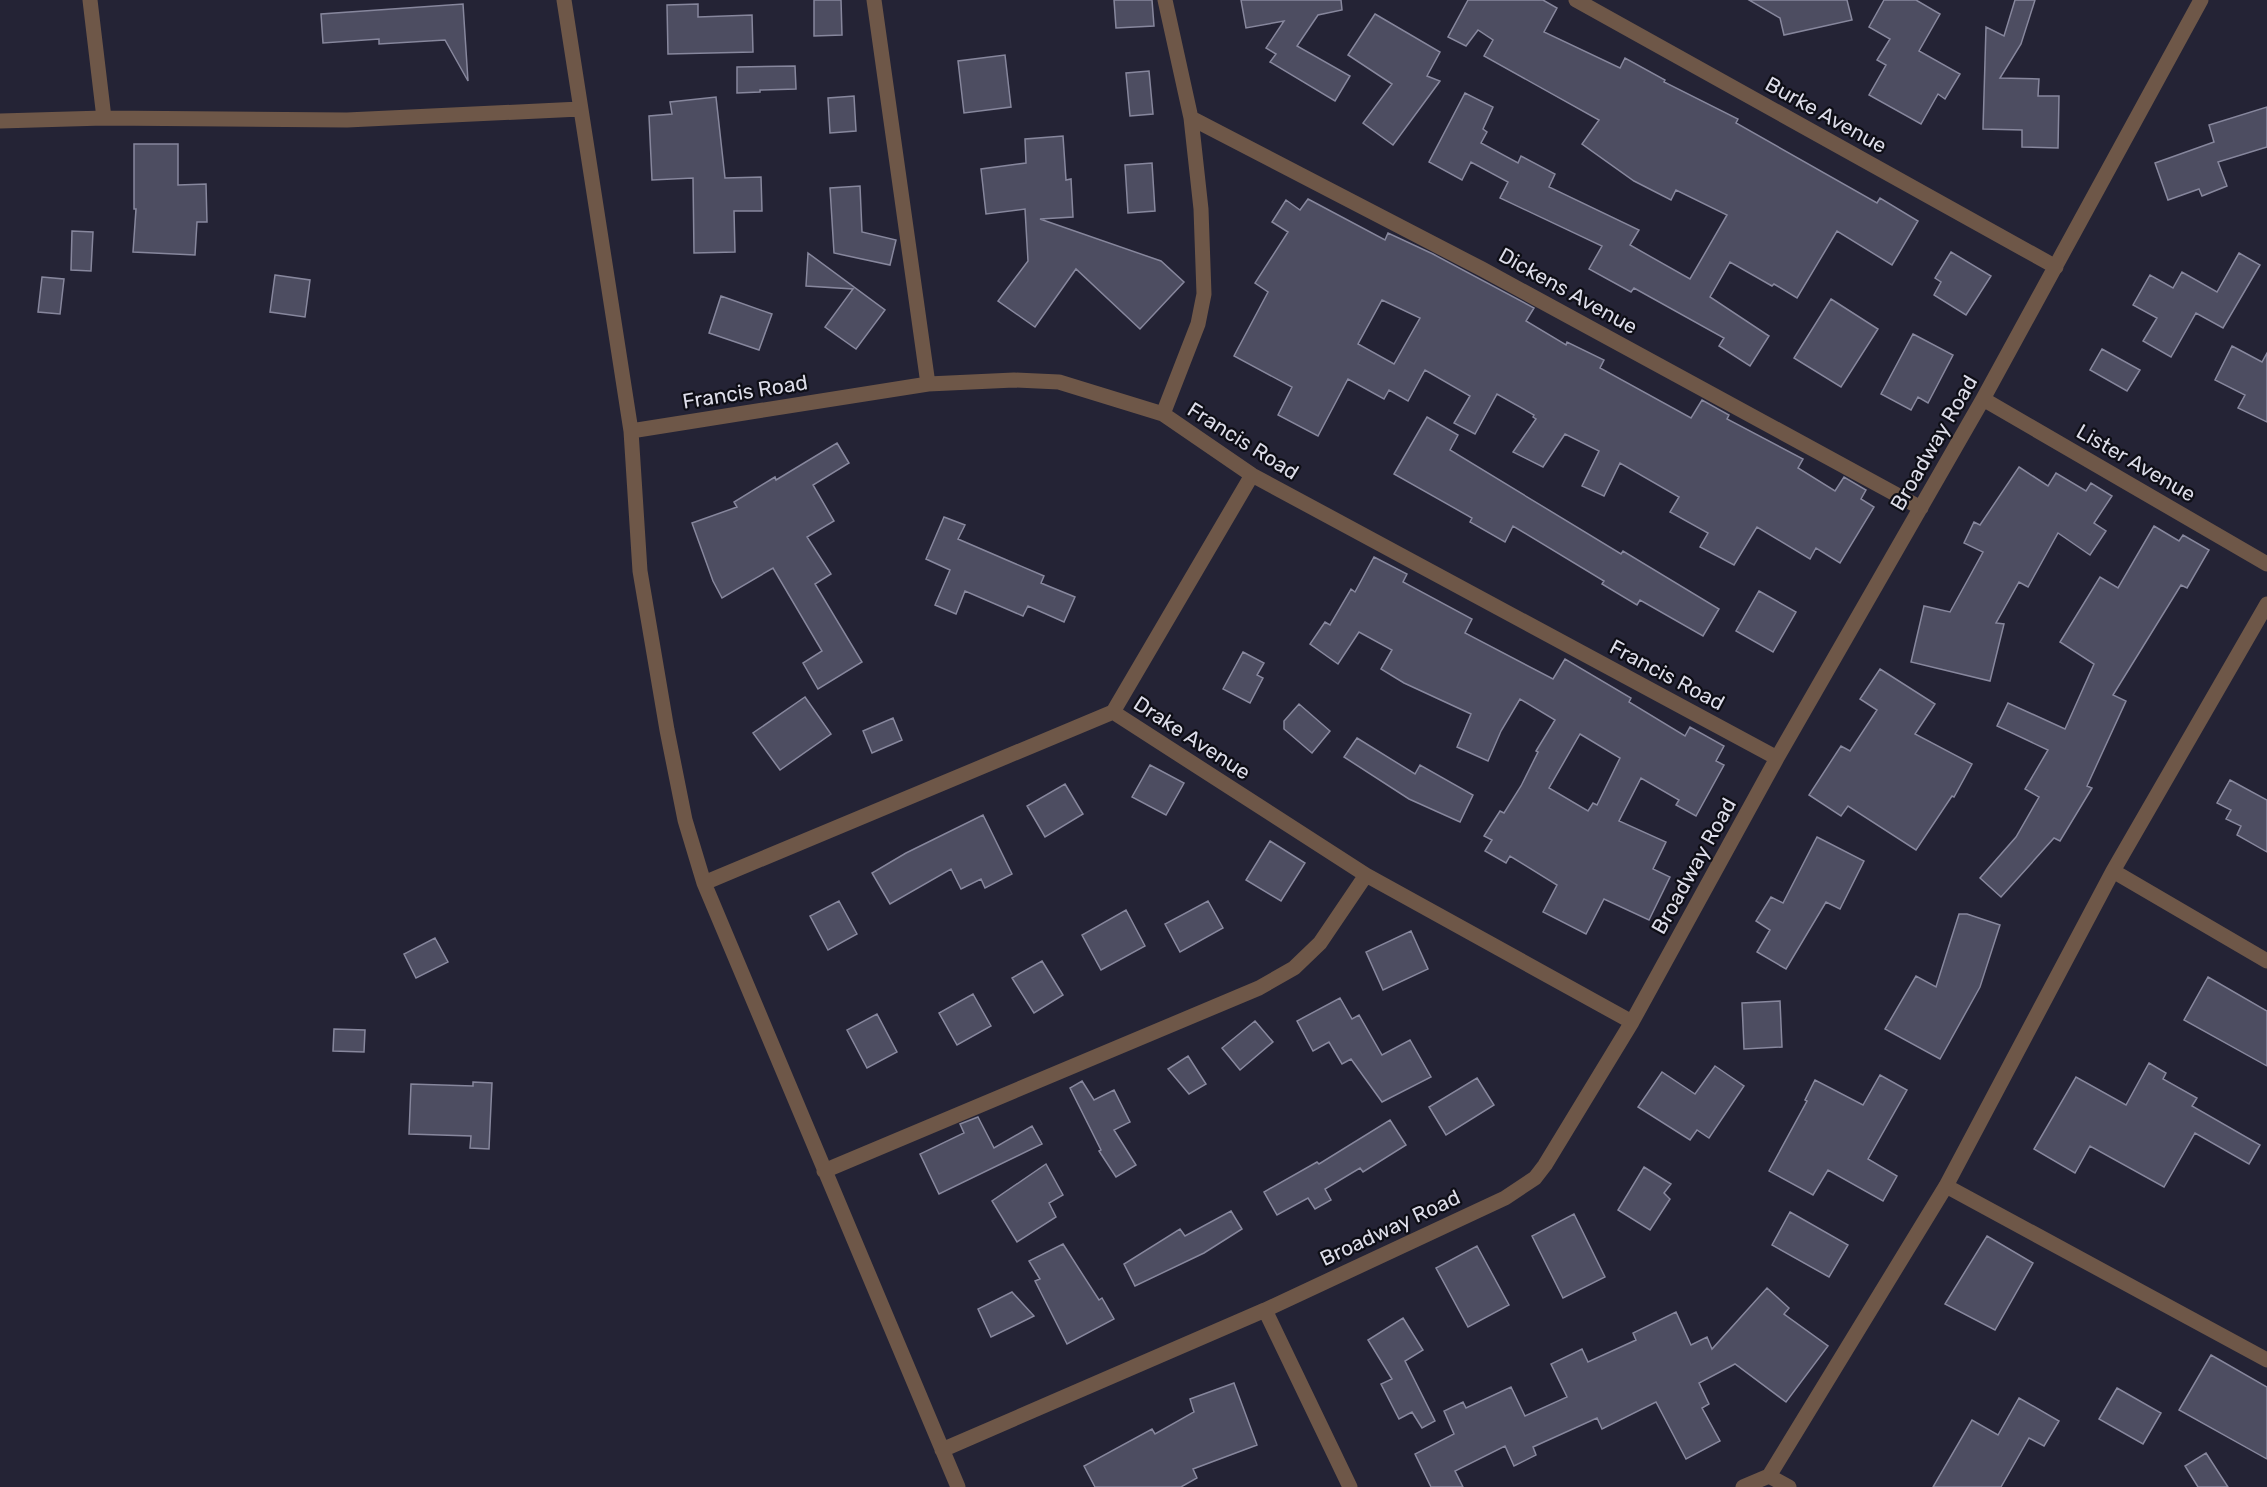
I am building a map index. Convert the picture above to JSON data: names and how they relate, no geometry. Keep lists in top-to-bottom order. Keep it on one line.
{"streets":{"street":["Burke Avenue","Dickens Avenue","Francis Road","Broadway Road","Lister Avenue","Drake Avenue"]},"crossings":[["Burke Avenue","Broadway Road"],["Dickens Avenue","Broadway Road"],["Francis Road","Broadway Road"],["Broadway Road","Lister Avenue"],["Broadway Road","Drake Avenue"]]}
